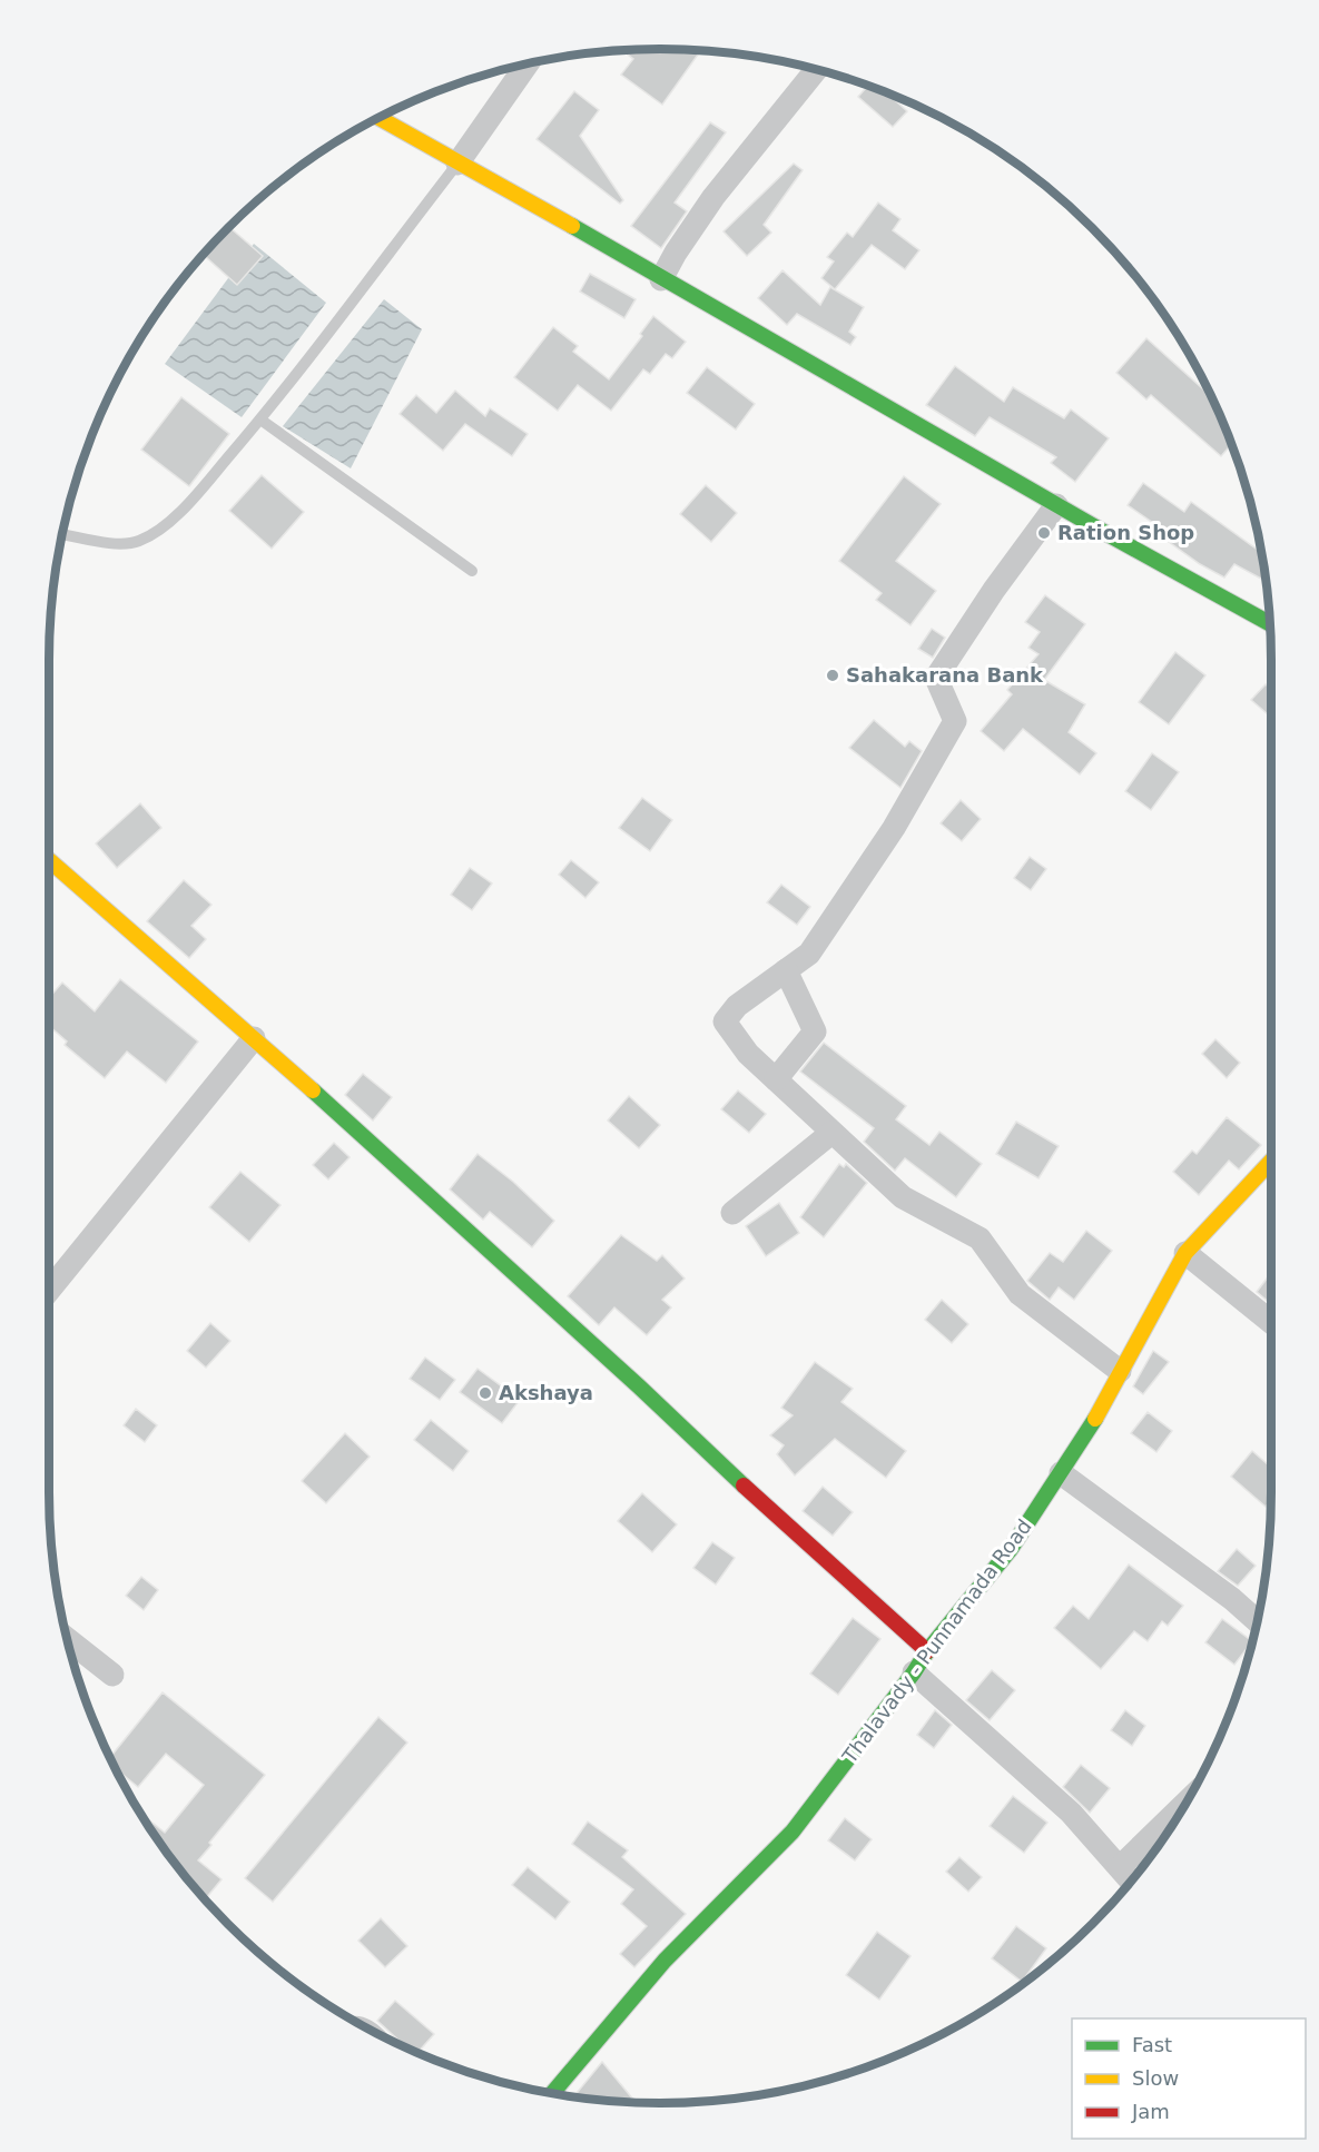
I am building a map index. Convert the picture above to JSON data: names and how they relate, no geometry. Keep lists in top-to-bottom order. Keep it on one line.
{"streets":{"street":["Thalavady - Punnamada Road"]},"places":["Ration Shop","Sahakarana Bank","Akshaya"],"legend":["Fast","Slow","Jam"]}
